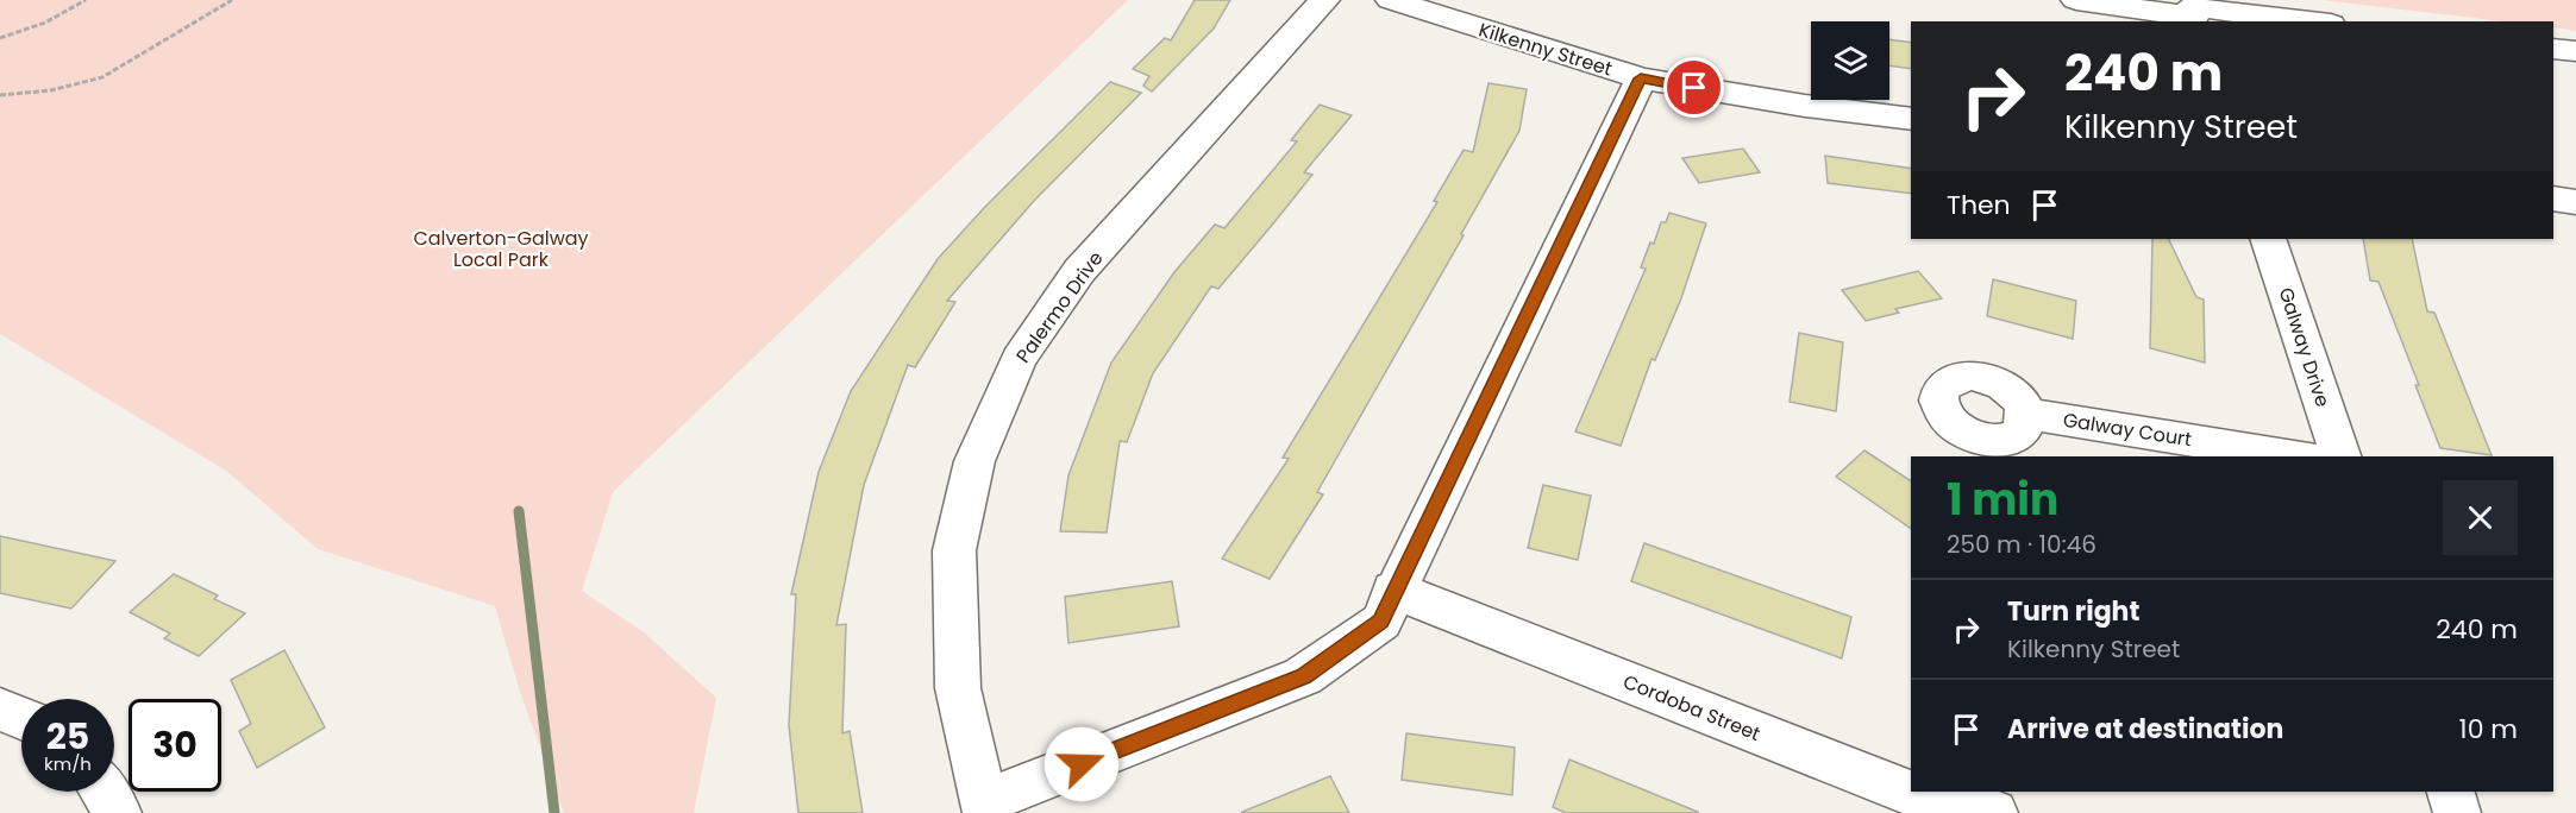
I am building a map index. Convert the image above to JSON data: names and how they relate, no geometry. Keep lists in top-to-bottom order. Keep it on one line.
{"streets":{"street":["Kilkenny Street","Palermo Drive","Galway Drive","Galway Court","Cordoba Street"]},"parks":["Calverton-Galway Local Park"],"page":{"turn":["240 m","Kilkenny Street"],"then":"Then","heading":["1 min","250 m · 10:46"],"list":[{"name":"Turn right","note":"Kilkenny Street","value":"240 m"},{"name":"Arrive at destination","value":"10 m"}],"speed":"25 km/h","limit":"30"}}
